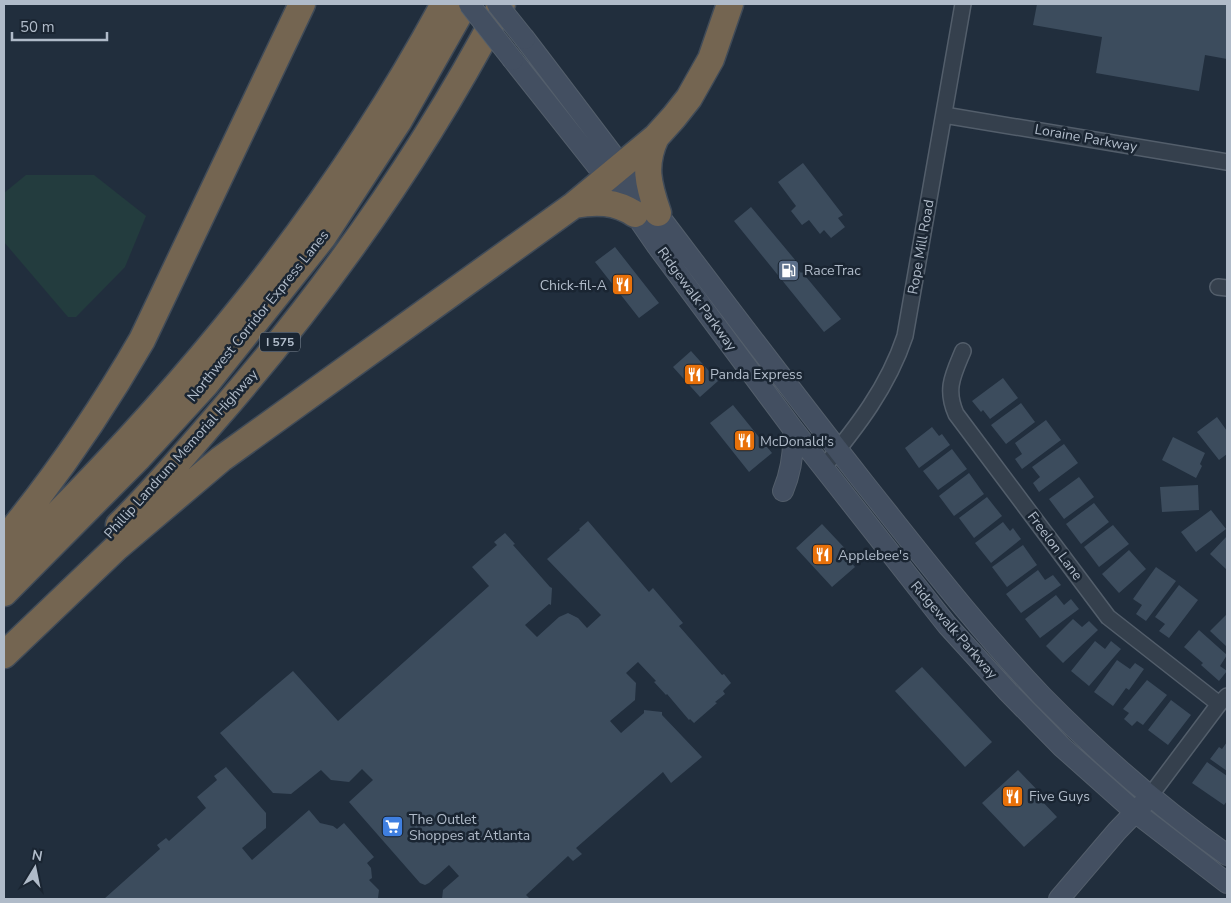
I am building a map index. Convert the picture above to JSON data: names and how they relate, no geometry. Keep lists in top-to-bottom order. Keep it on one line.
{"streets":{"highway":["Northwest Corridor Express Lanes","I 575","Phillip Landrum Memorial Highway"],"main road":["Ridgewalk Parkway"],"street":["Loraine Parkway","Rope Mill Road","Freelon Lane"]},"crossings":[["Loraine Parkway","Rope Mill Road"],["Rope Mill Road","Ridgewalk Parkway"]],"places":{"fuel station":["RaceTrac"],"restaurant":["Chick-fil-A","Panda Express","McDonald's","Applebee's","Five Guys"],"supermarket":["The Outlet Shoppes at Atlanta"]},"scale_bar":"50 m","north":"top"}
